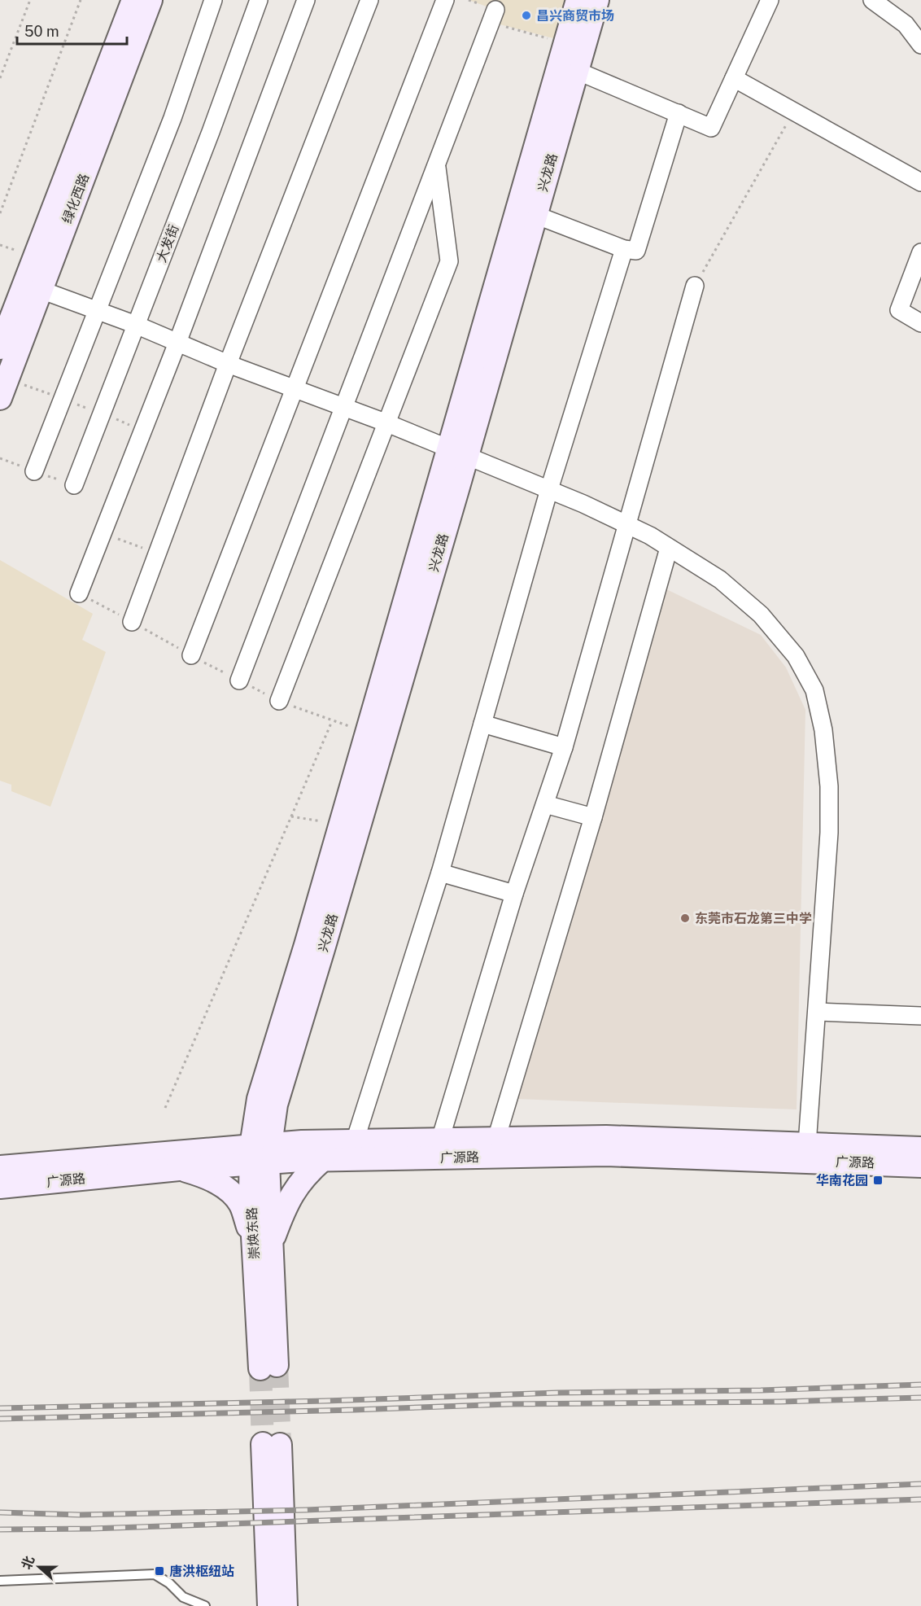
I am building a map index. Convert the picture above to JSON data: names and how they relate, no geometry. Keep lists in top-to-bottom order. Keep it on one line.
{"streets":{"main road":["兴龙路","绿化西路","广源路","崇焕东路"],"street":["大发街"]},"crossings":[["兴龙路","崇焕东路"],["广源路","崇焕东路"]],"places":{"other":["昌兴商贸市场","东莞市石龙第三中学"],"transit":["华南花园","唐洪枢纽站"]},"scale_bar":"50 m","north":"left"}
